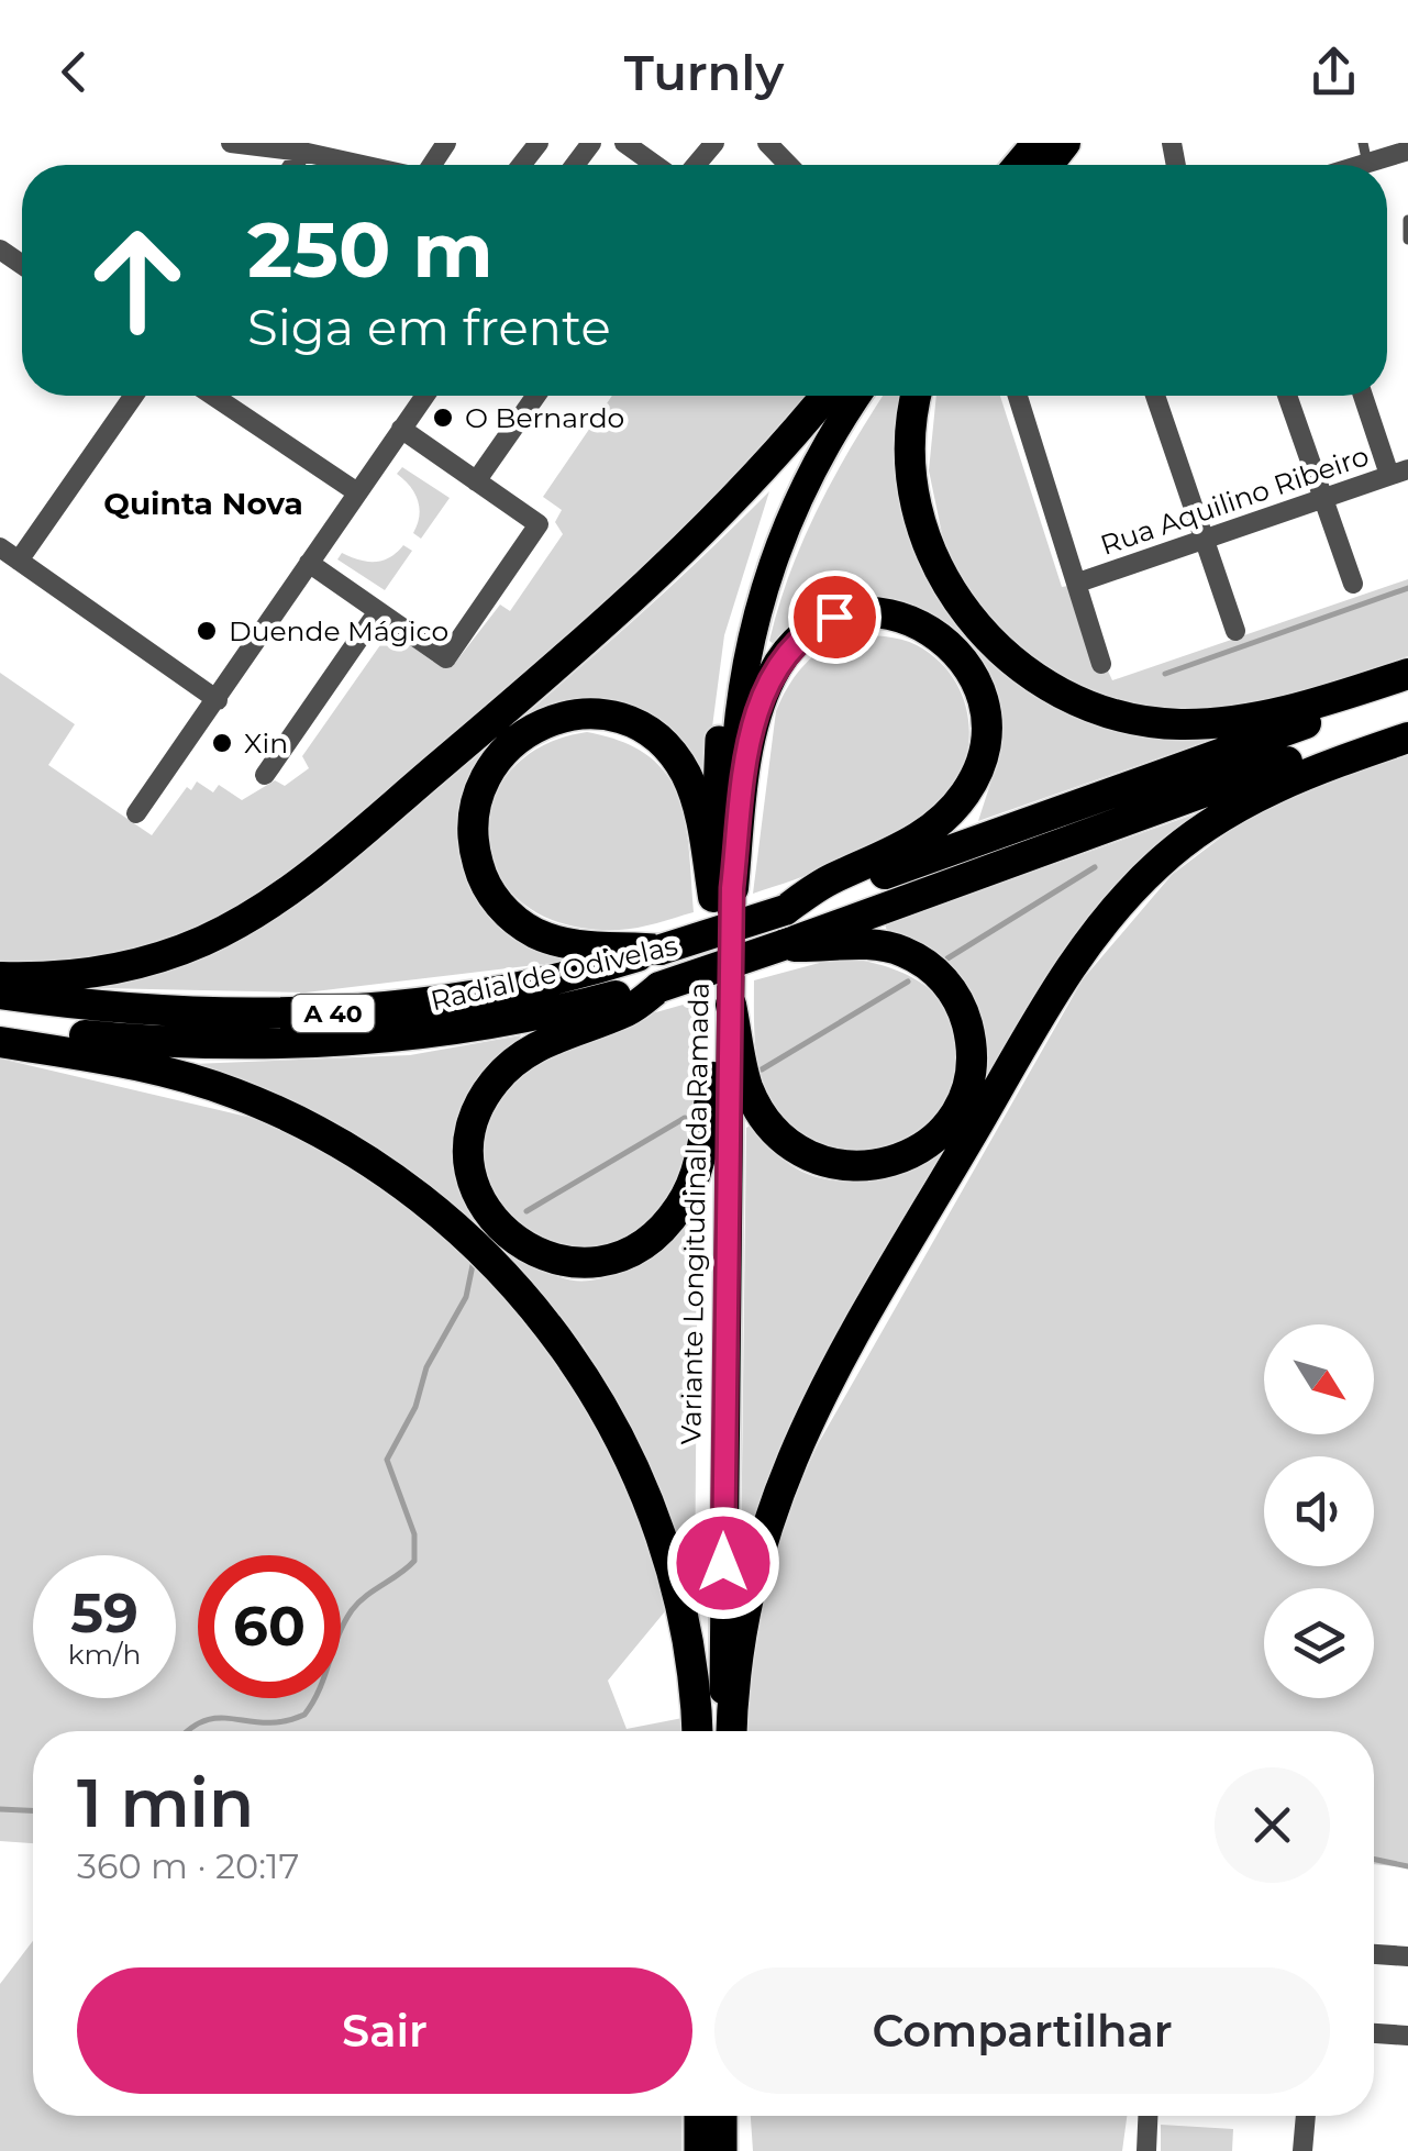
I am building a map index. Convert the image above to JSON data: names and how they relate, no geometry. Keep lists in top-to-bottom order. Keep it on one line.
{"streets":{"highway":["Radial de Odivelas","A 40"],"main road":["Variante Longitudinal da Ramada"],"street":["Rua Aquilino Ribeiro"]},"districts":["Quinta Nova"],"places":["O Bernardo","Duende Mágico","Xin"],"north":"bottom right","page":{"header":"Turnly","turn":["250 m","Siga em frente"],"speed":"59 km/h","limit":"60","heading":["1 min","360 m · 20:17"],"buttons":["Sair","Compartilhar"]}}
